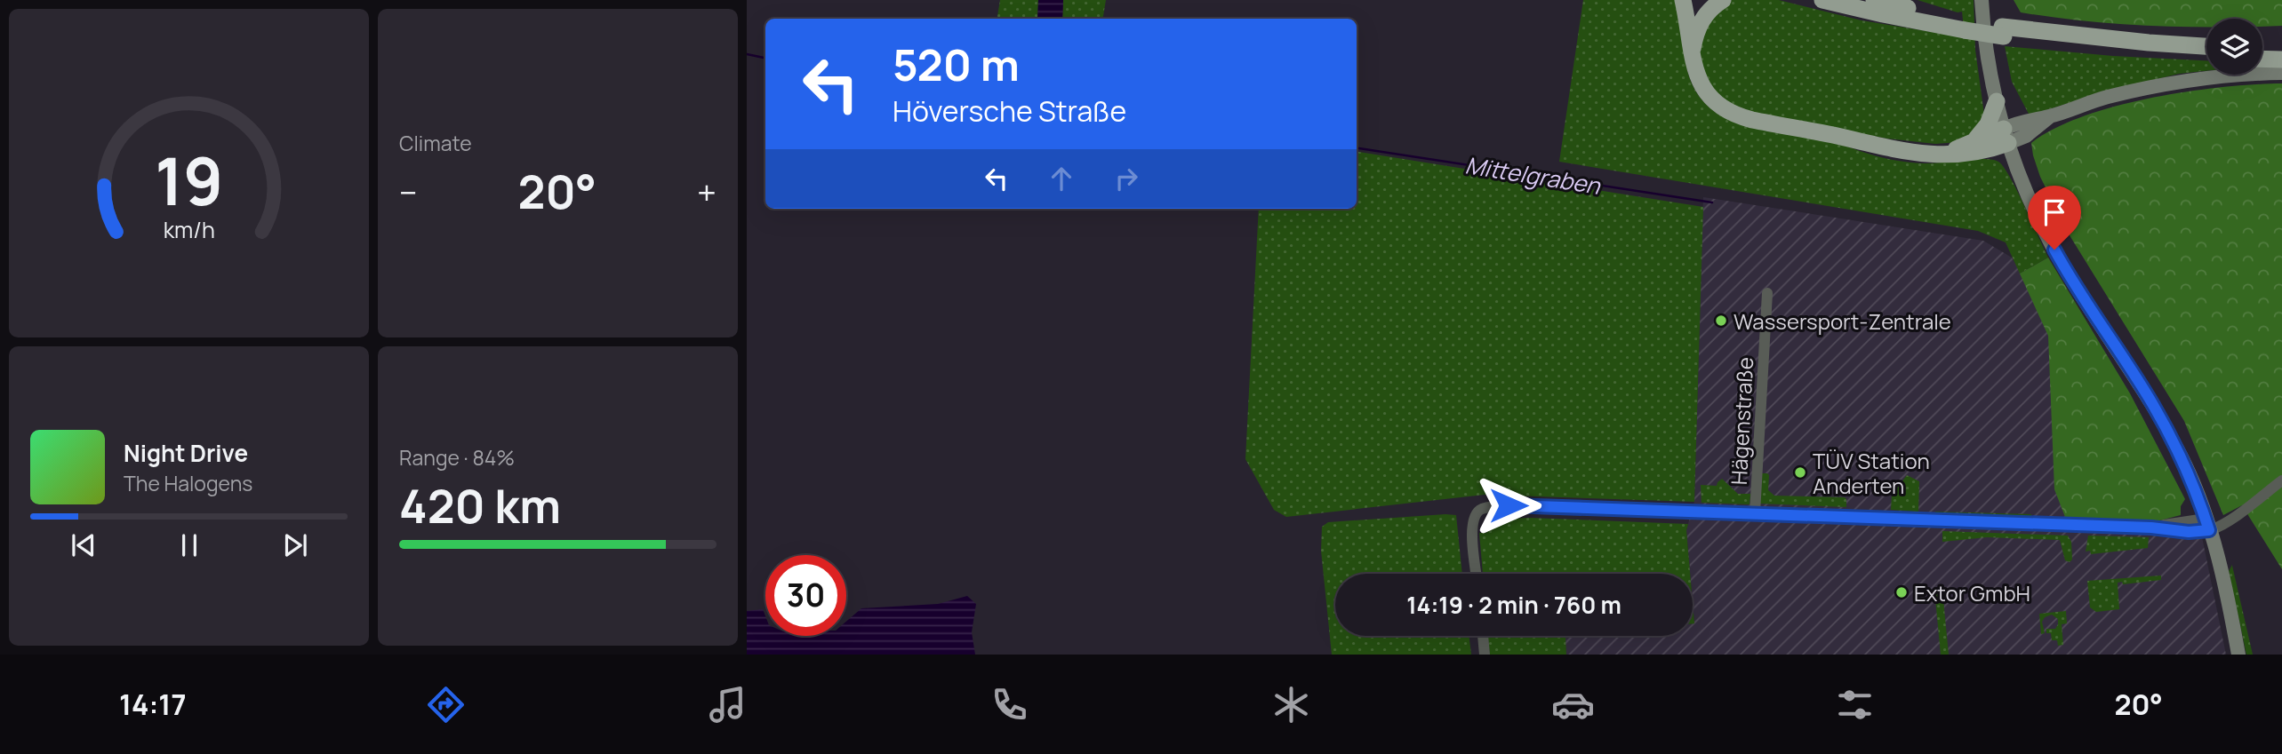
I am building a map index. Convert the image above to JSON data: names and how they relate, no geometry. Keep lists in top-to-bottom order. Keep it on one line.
{"streets":{"street":["Hägenstraße"]},"water":["Mittelgraben"],"places":["Wassersport-Zentrale","TÜV Station Anderten","Extor GmbH"],"page":{"tile":["Climate",["Range · 84%","420 km"]],"turn":["520 m","Höversche Straße"],"heat":["−","20°","+"],"song":["Night Drive","The Halogens"],"limit":"30","trip":"14:19 · 2 min · 760 m","tabs":["14:17","20°"],"gauge":["19","km/h"]}}
